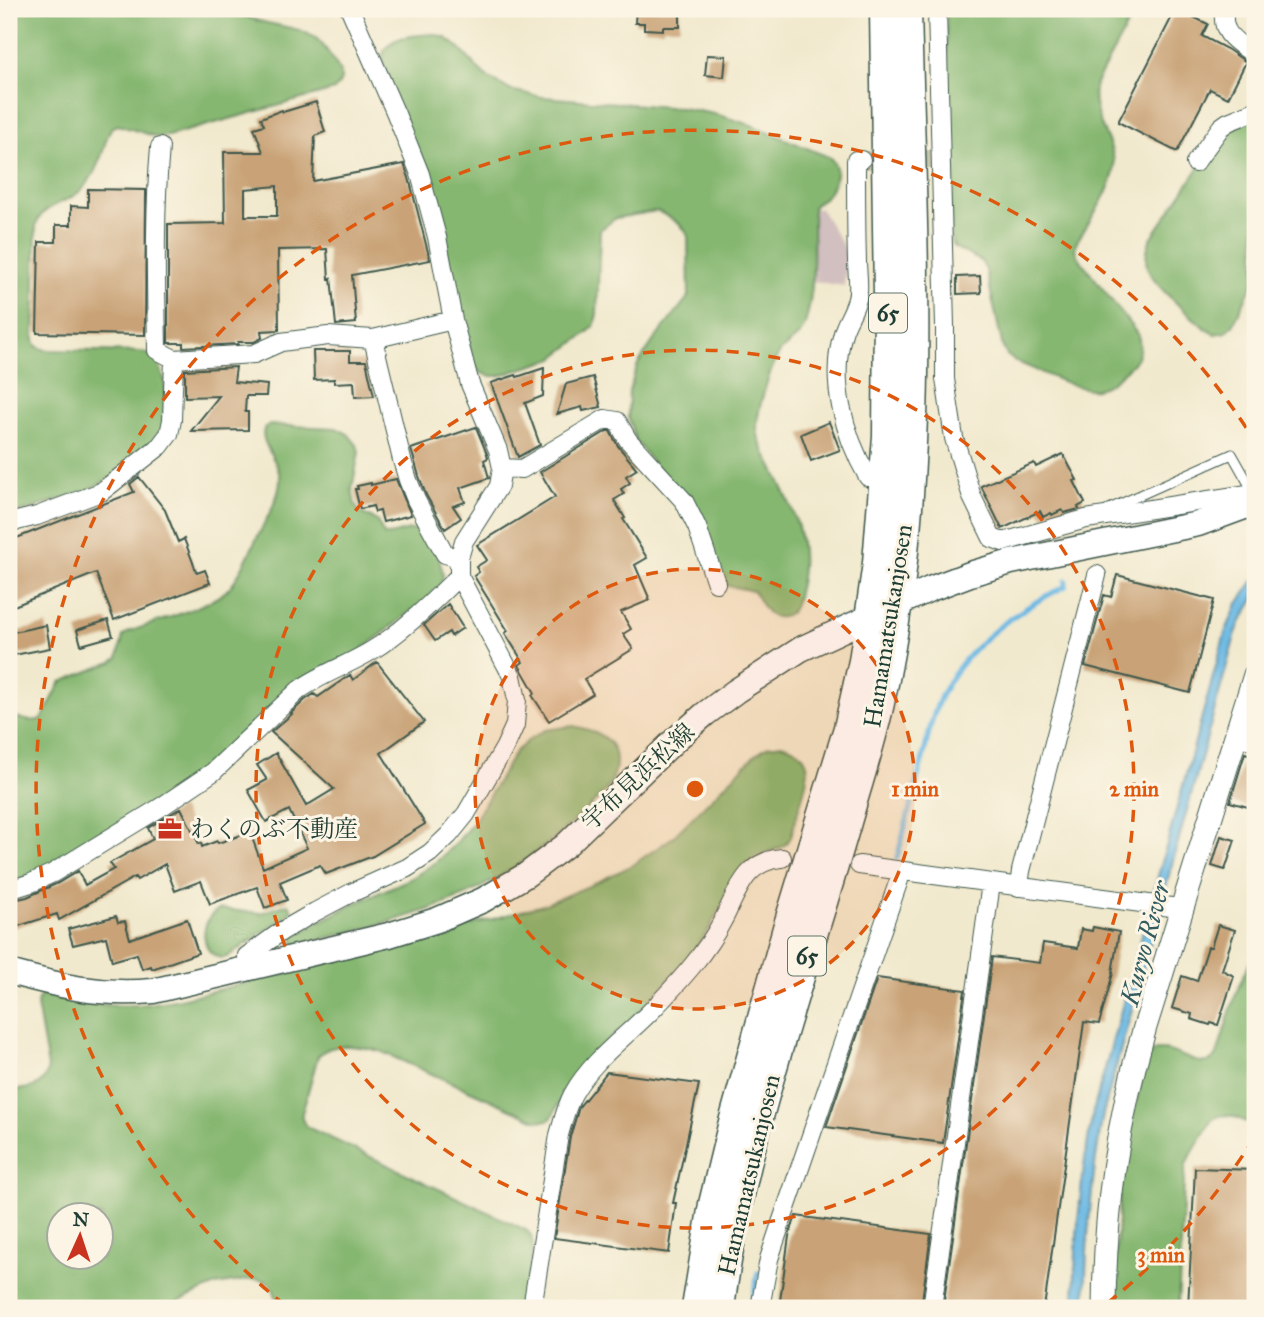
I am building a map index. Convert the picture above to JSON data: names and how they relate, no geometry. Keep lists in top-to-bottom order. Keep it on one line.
{"streets":{"main road":["65","Hamamatsukanjosen","宇布見浜松線"]},"crossings":[["Hamamatsukanjosen","宇布見浜松線"]],"water":["Kuryo River"],"places":{"office":["わくのぶ不動産"]},"north":"top","rings":["1 min","2 min","3 min"]}
